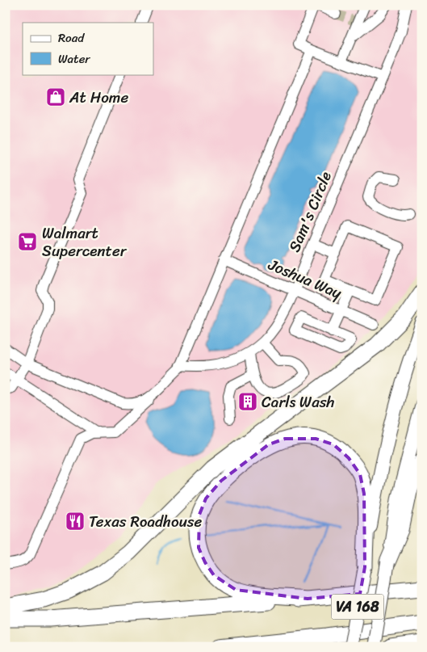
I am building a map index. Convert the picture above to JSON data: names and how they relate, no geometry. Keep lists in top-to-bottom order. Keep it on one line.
{"streets":{"main road":["VA 168"],"street":["Sam's Circle","Joshua Way"]},"crossings":[["Sam's Circle","Joshua Way"]],"places":{"shop":["At Home"],"supermarket":["Walmart Supercenter"],"building":["Carls Wash"],"restaurant":["Texas Roadhouse"]},"legend":["Road","Water"]}
